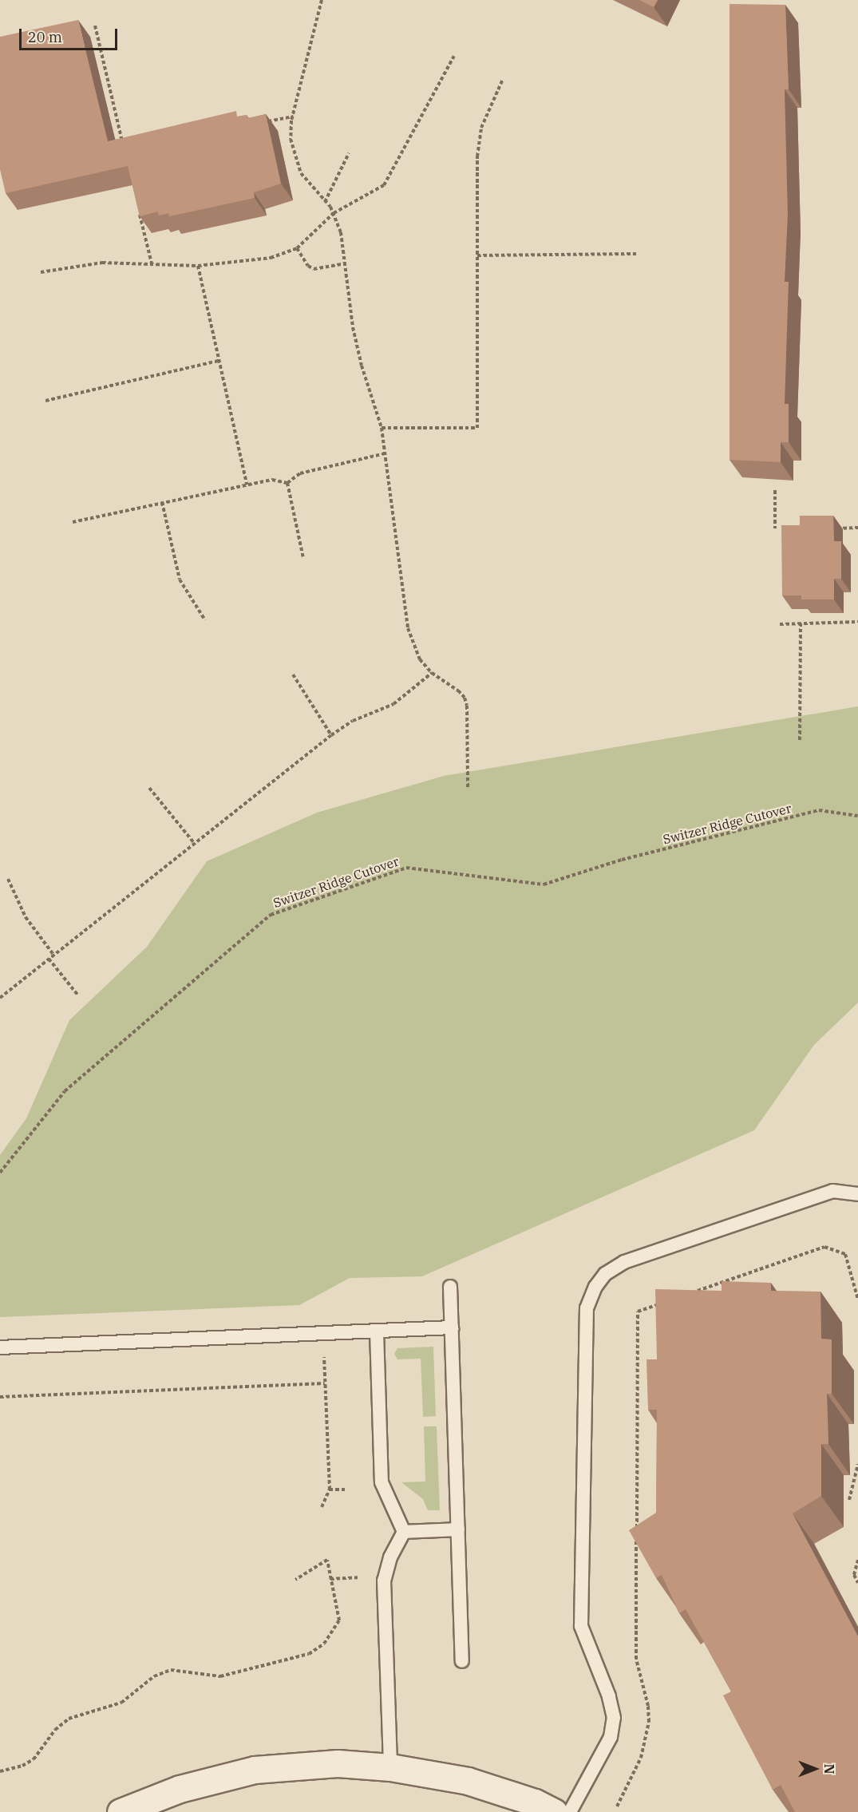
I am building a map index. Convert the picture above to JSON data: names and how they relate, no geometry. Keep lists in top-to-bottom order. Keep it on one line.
{"streets":{"path":["Switzer Ridge Cutover"]},"scale_bar":"20 m","north":"right"}
